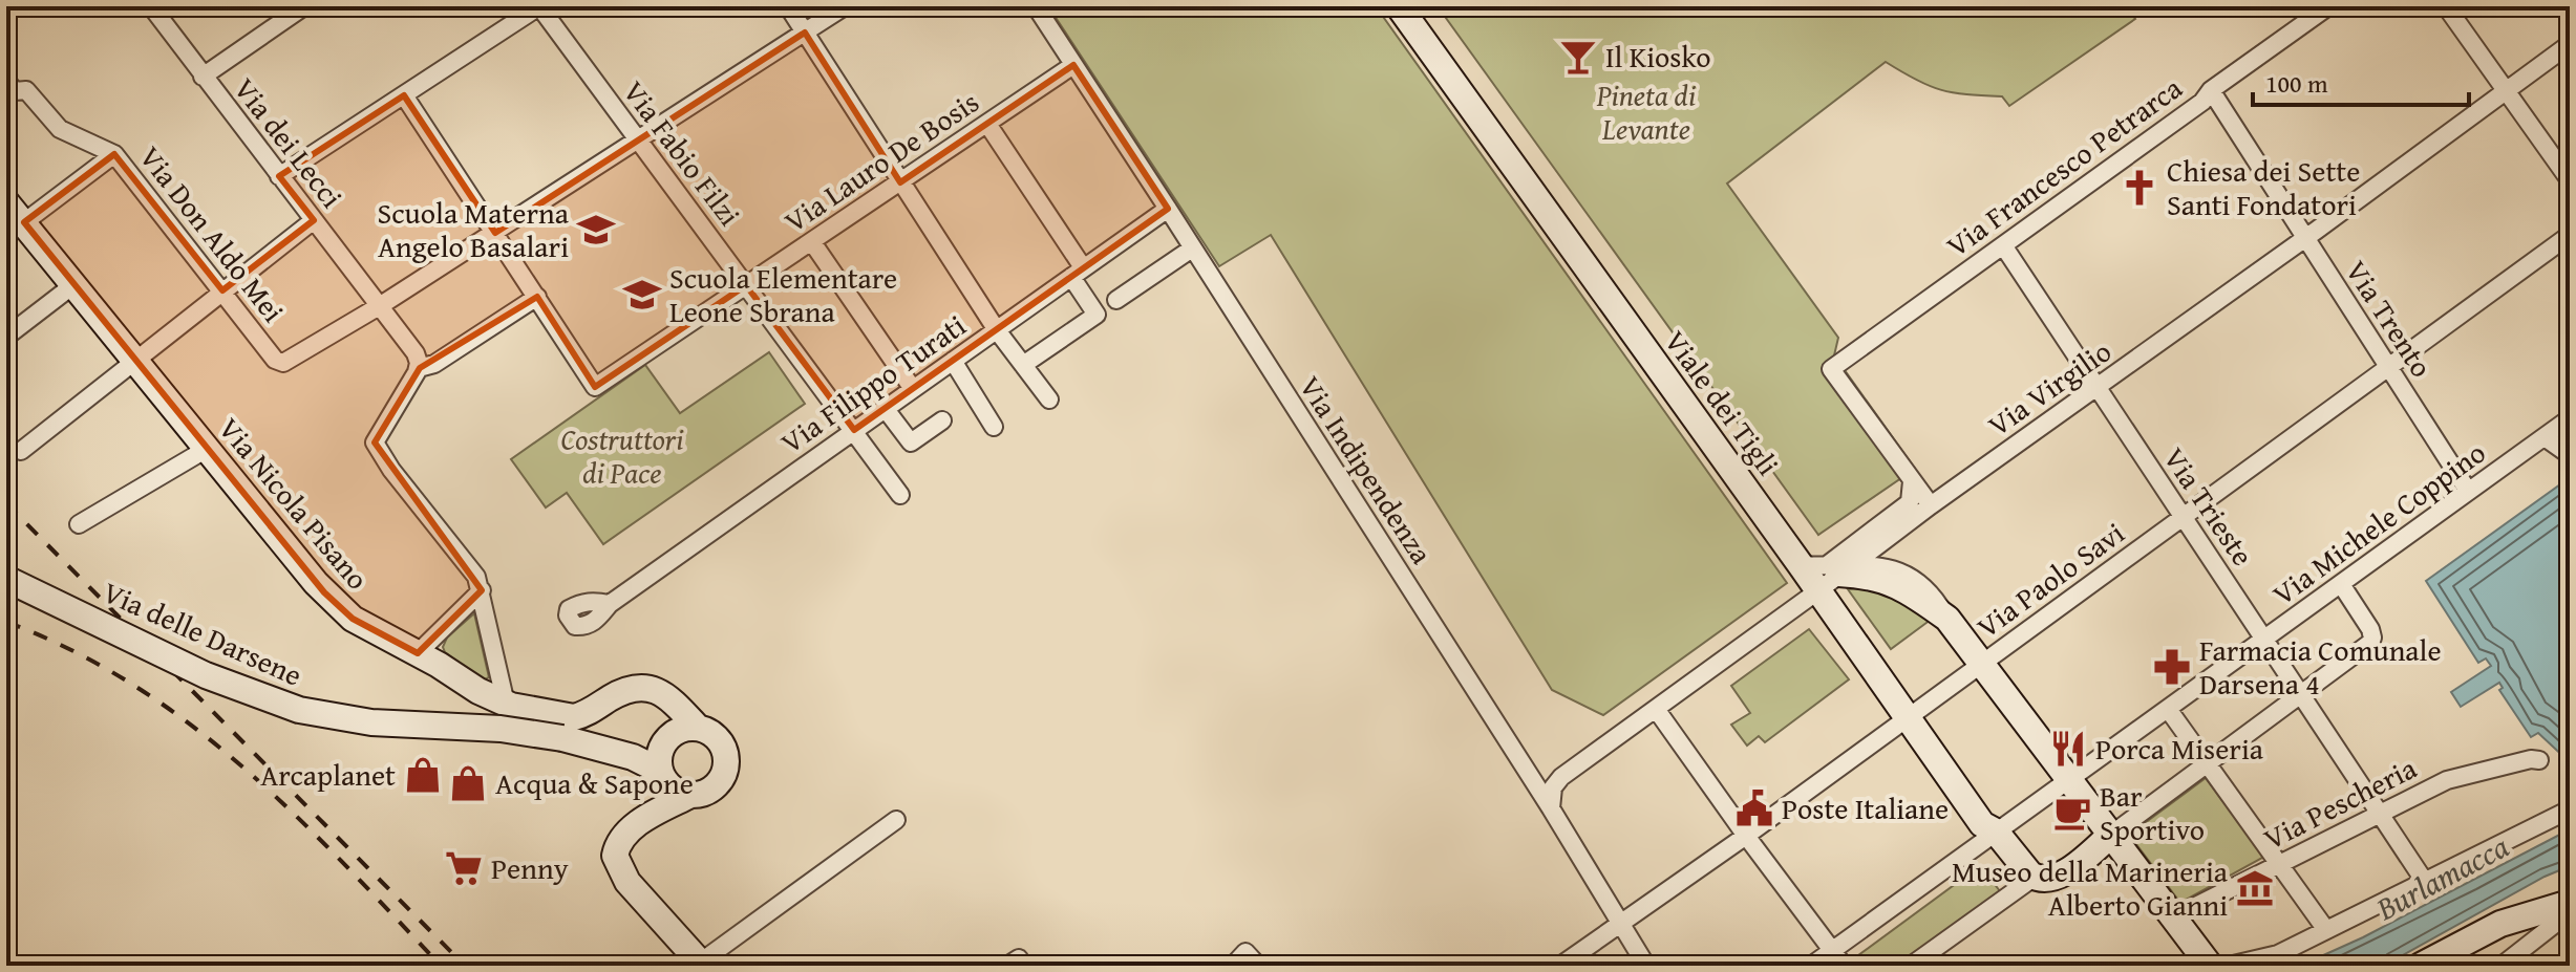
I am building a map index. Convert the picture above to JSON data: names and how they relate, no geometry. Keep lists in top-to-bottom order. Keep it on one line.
{"streets":{"street":["Via dei Lecci","Via Fabio Filzi","Via Lauro De Bosis","Via Francesco Petrarca","Via Don Aldo Mei","Via Trento","Via Filippo Turati","Via Virgilio","Viale dei Tigli","Via Indipendenza","Via Nicola Pisano","Via Trieste","Via Michele Coppino","Via Paolo Savi","Via delle Darsene","Via Pescheria"]},"crossings":[["Via dei Lecci","Via Don Aldo Mei"],["Via Fabio Filzi","Via Lauro De Bosis"],["Via Fabio Filzi","Via Filippo Turati"],["Via Lauro De Bosis","Via Indipendenza"],["Via Francesco Petrarca","Via Trento"],["Via Francesco Petrarca","Via Trieste"],["Via Trento","Via Virgilio"],["Via Trento","Via Michele Coppino"],["Via Trento","Via Paolo Savi"],["Via Filippo Turati","Via Indipendenza"],["Via Virgilio","Viale dei Tigli"],["Via Virgilio","Via Trieste"],["Viale dei Tigli","Via Michele Coppino"],["Viale dei Tigli","Via Paolo Savi"],["Via Indipendenza","Via Paolo Savi"],["Via Trieste","Via Michele Coppino"],["Via Trieste","Via Paolo Savi"],["Via Trieste","Via Pescheria"]],"water":["Burlamacca"],"parks":["Pineta di Levante","Costruttori di Pace"],"places":{"bar":["Il Kiosko"],"church":["Chiesa dei Sette Santi Fondatori"],"school or university":["Scuola Materna Angelo Basalari","Scuola Elementare Leone Sbrana"],"pharmacy":["Farmacia Comunale Darsena 4"],"restaurant":["Porca Miseria"],"shop":["Arcaplanet","Acqua & Sapone"],"public building":["Poste Italiane"],"cafe":["Bar Sportivo"],"supermarket":["Penny"],"museum":["Museo della Marineria Alberto Gianni"]},"scale_bar":"100 m"}
